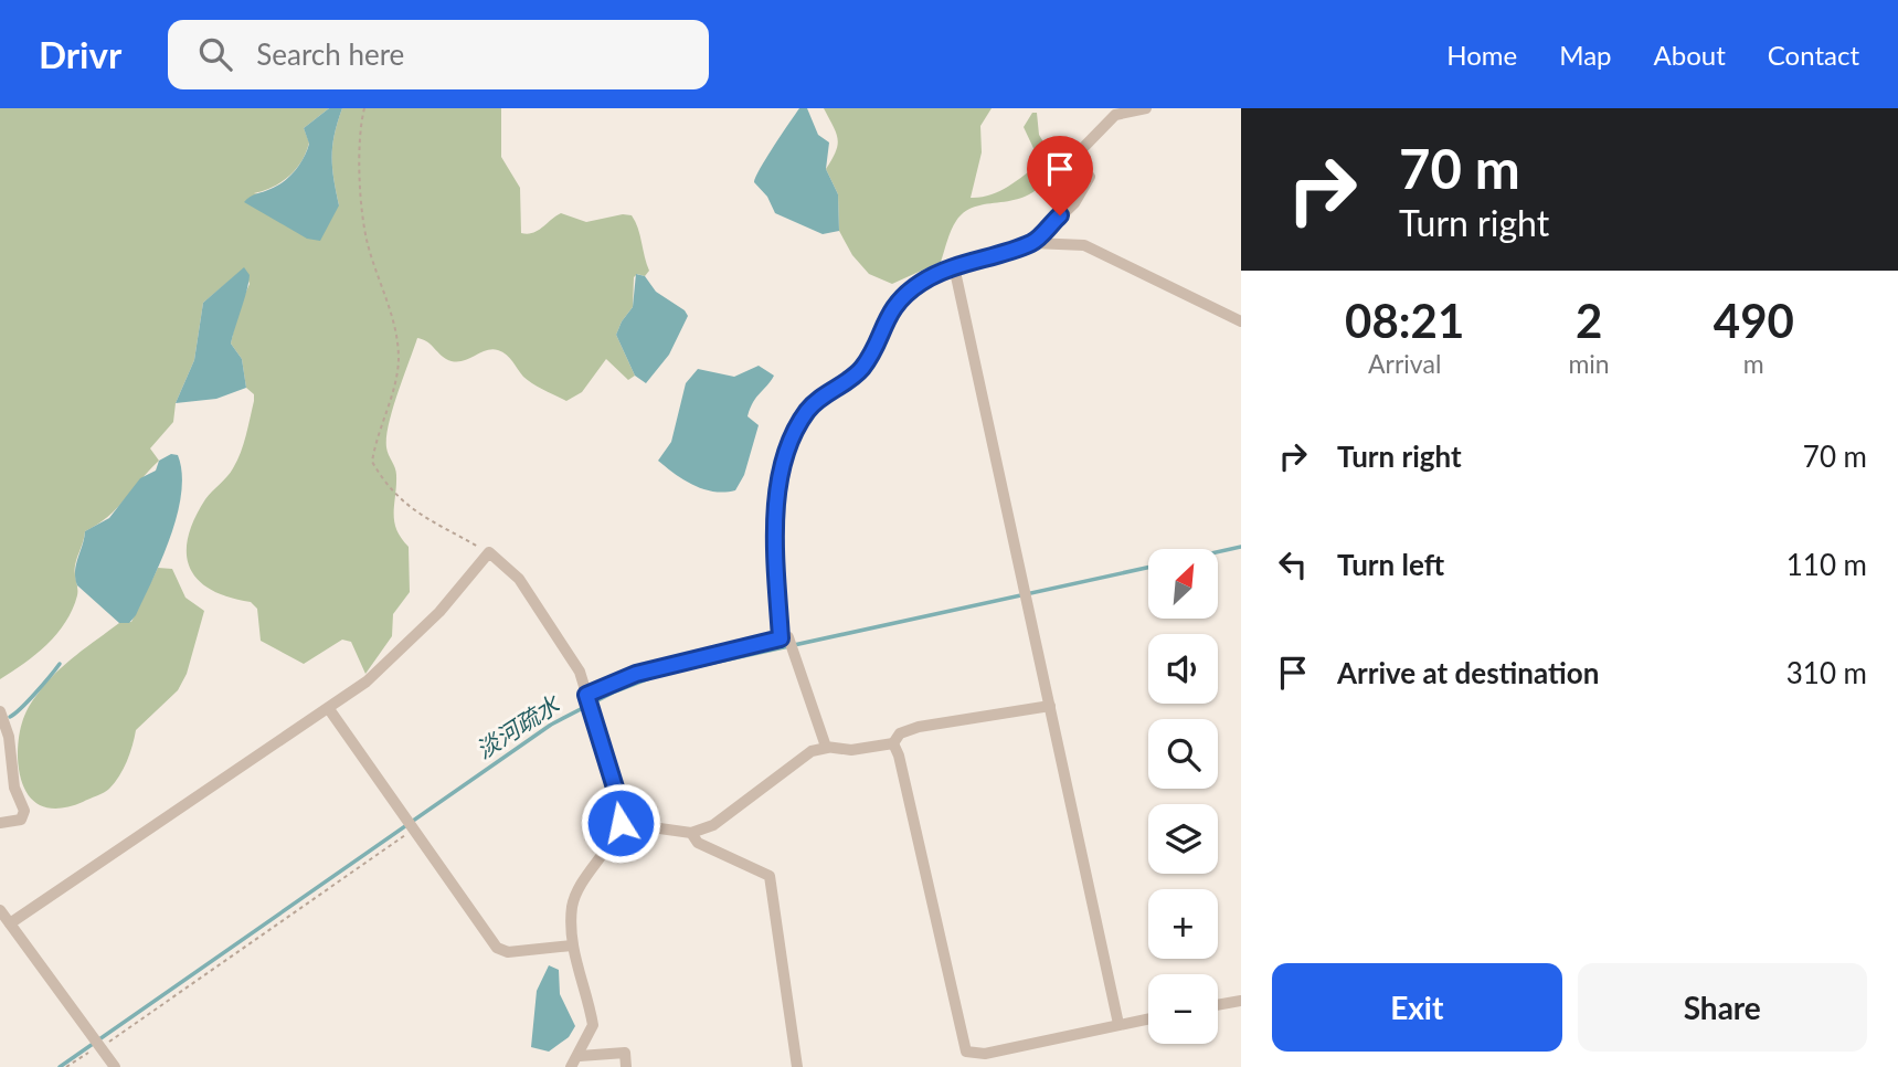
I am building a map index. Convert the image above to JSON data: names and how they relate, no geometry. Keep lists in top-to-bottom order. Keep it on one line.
{"water":["淡河疏水"],"north":"top right","page":{"header":"Drivr","search":"Search here","nav":["Home","Map","About","Contact"],"turn":["70 m","Turn right"],"eta":["08:21","Arrival","2","min","490","m"],"list":[{"name":"Turn right","value":"70 m"},{"name":"Turn left","value":"110 m"},{"name":"Arrive at destination","value":"310 m"}],"map_buttons":["+","−"],"buttons":["Exit","Share"]}}
